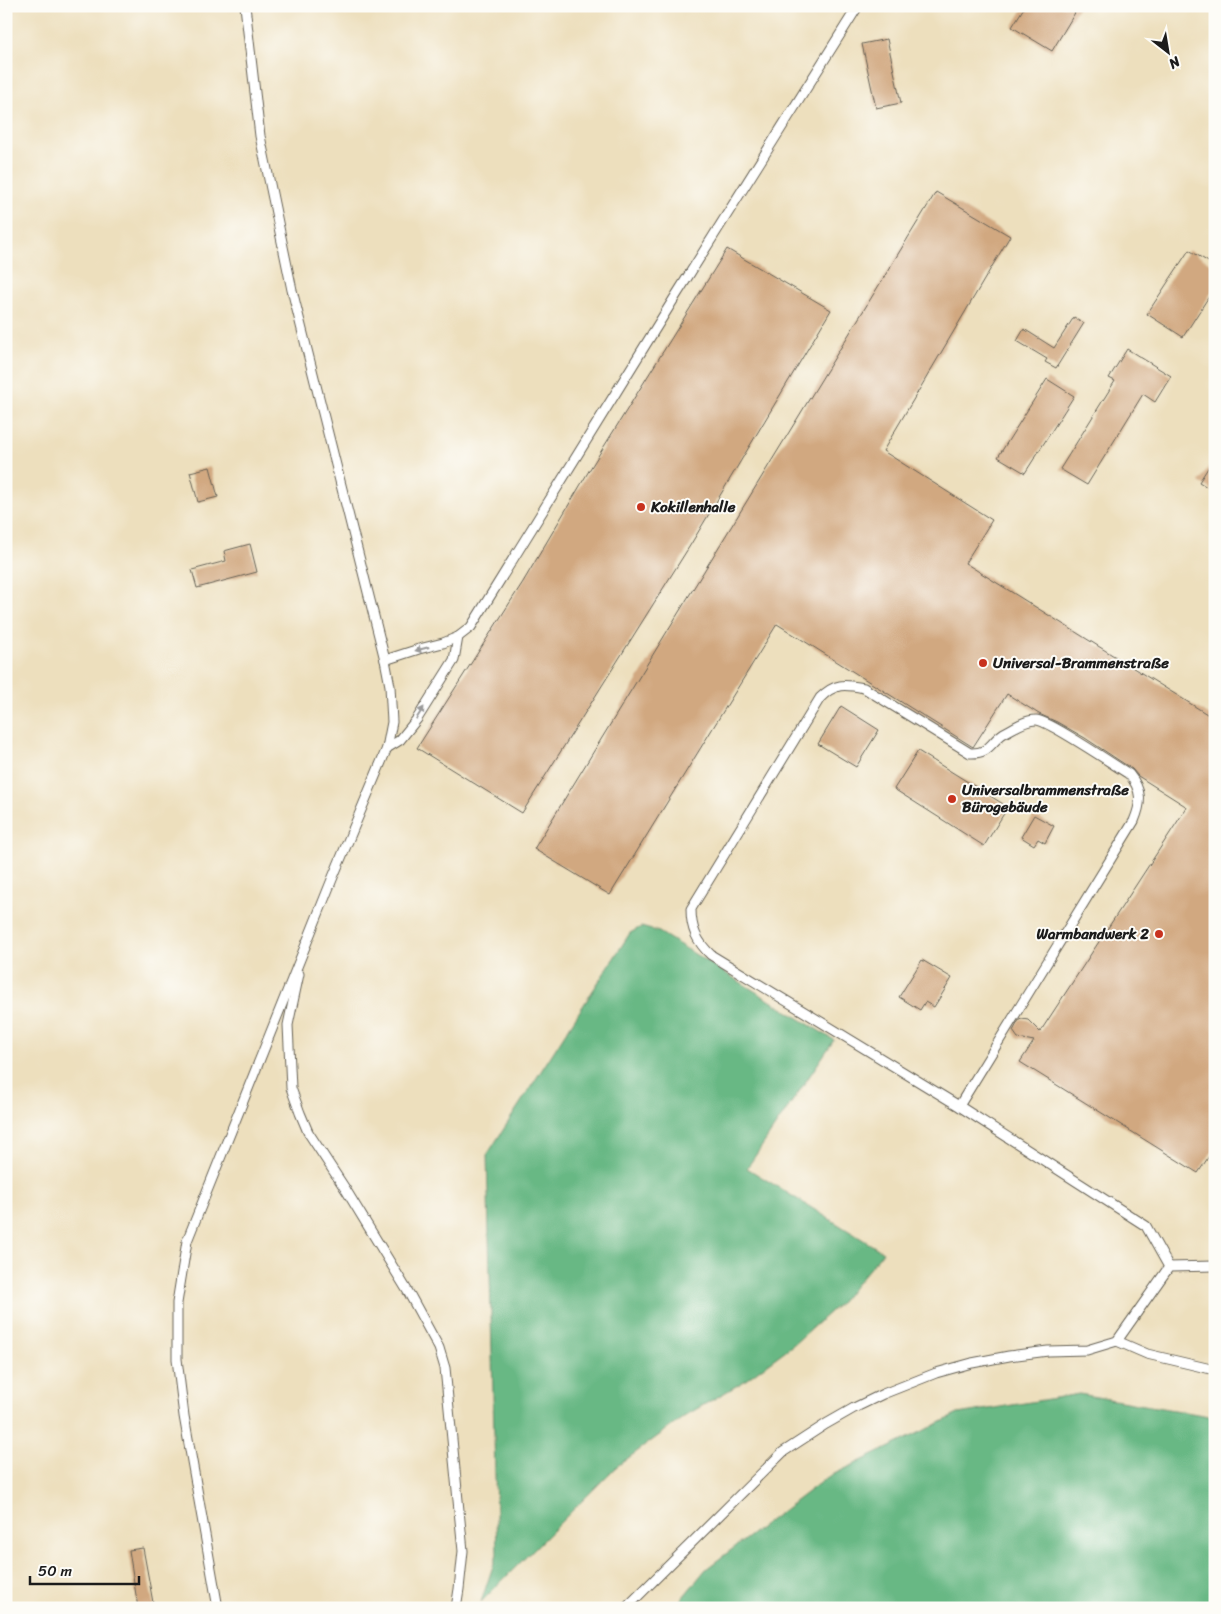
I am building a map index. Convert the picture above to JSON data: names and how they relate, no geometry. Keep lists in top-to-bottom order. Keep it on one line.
{"places":["Kokillenhalle","Universal-Brammenstraße","Universalbrammenstraße Bürogebäude","Warmbandwerk 2"],"scale_bar":"50 m","north":"bottom right"}
